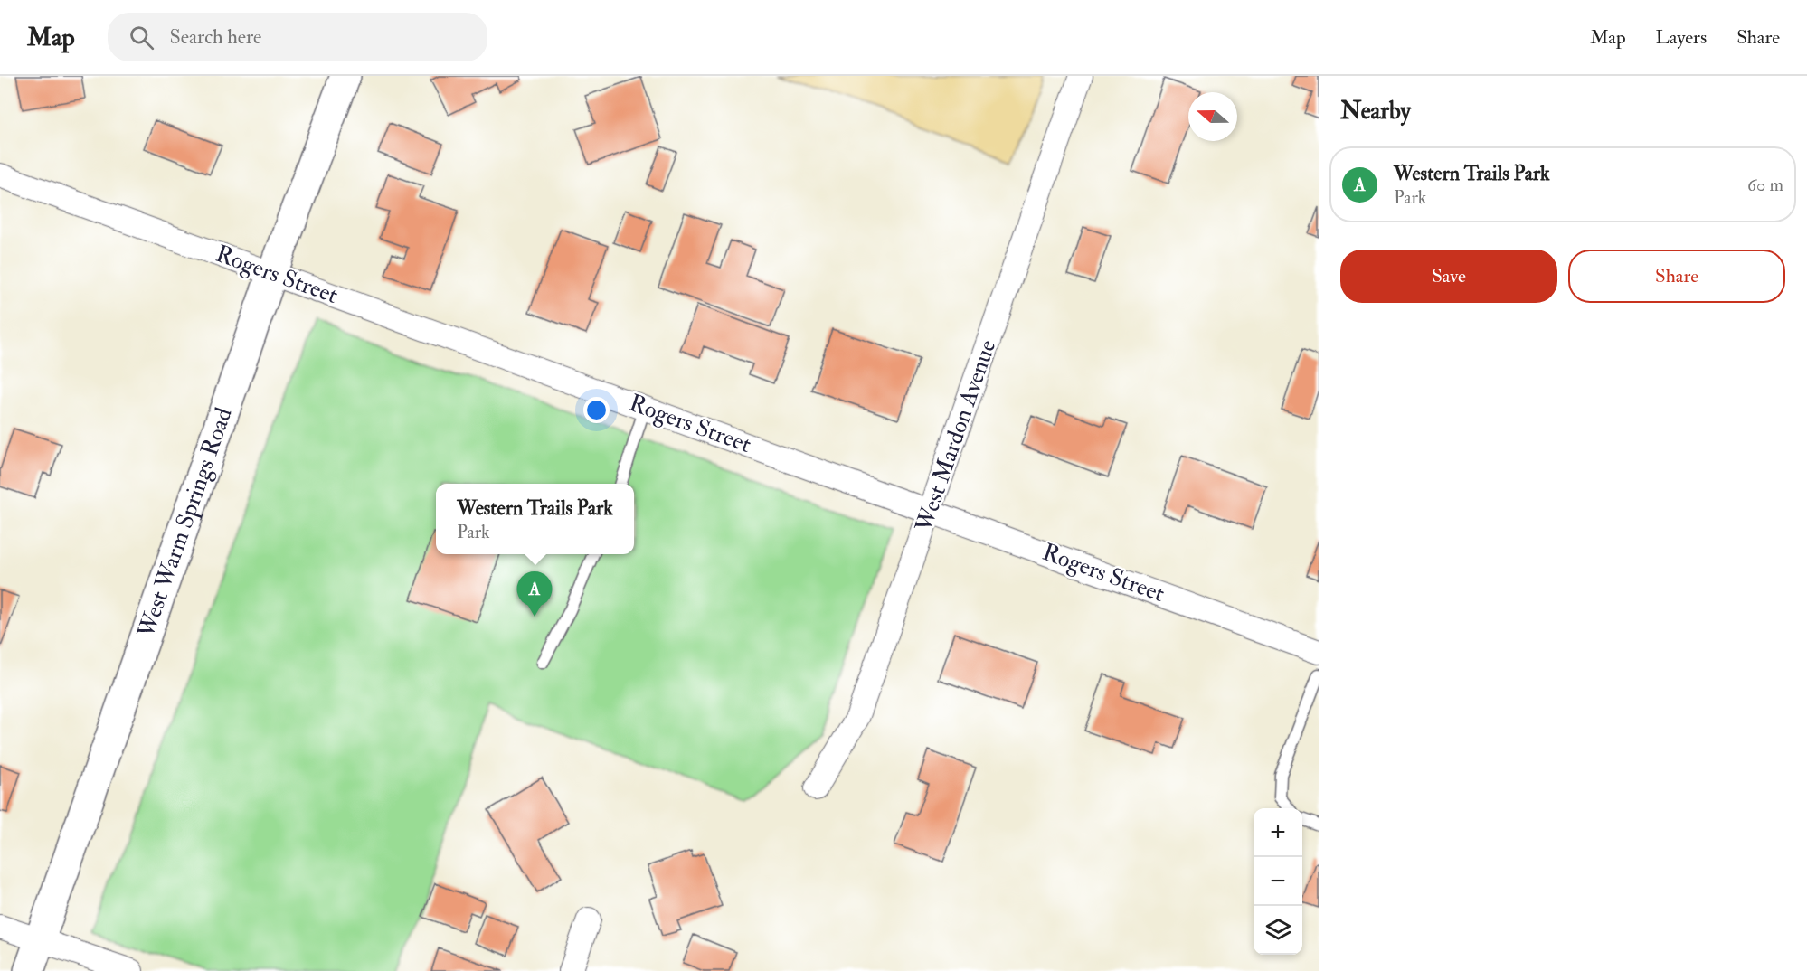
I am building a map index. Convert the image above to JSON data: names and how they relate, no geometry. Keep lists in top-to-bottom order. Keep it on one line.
{"streets":{"main road":["West Warm Springs Road"],"street":["Rogers Street","West Mardon Avenue"]},"crossings":[["Rogers Street","West Mardon Avenue"],["Rogers Street","West Warm Springs Road"]],"north":"left","page":{"header":"Map","search":"Search here","nav":["Map","Layers","Share"],"heading":"Nearby","list":[{"mark":"A","name":"Western Trails Park","note":"Park","value":"60 m"}],"buttons":["Save","Share"],"popup":["Western Trails Park","Park"],"pins":"A","map_buttons":["+","−"]}}
